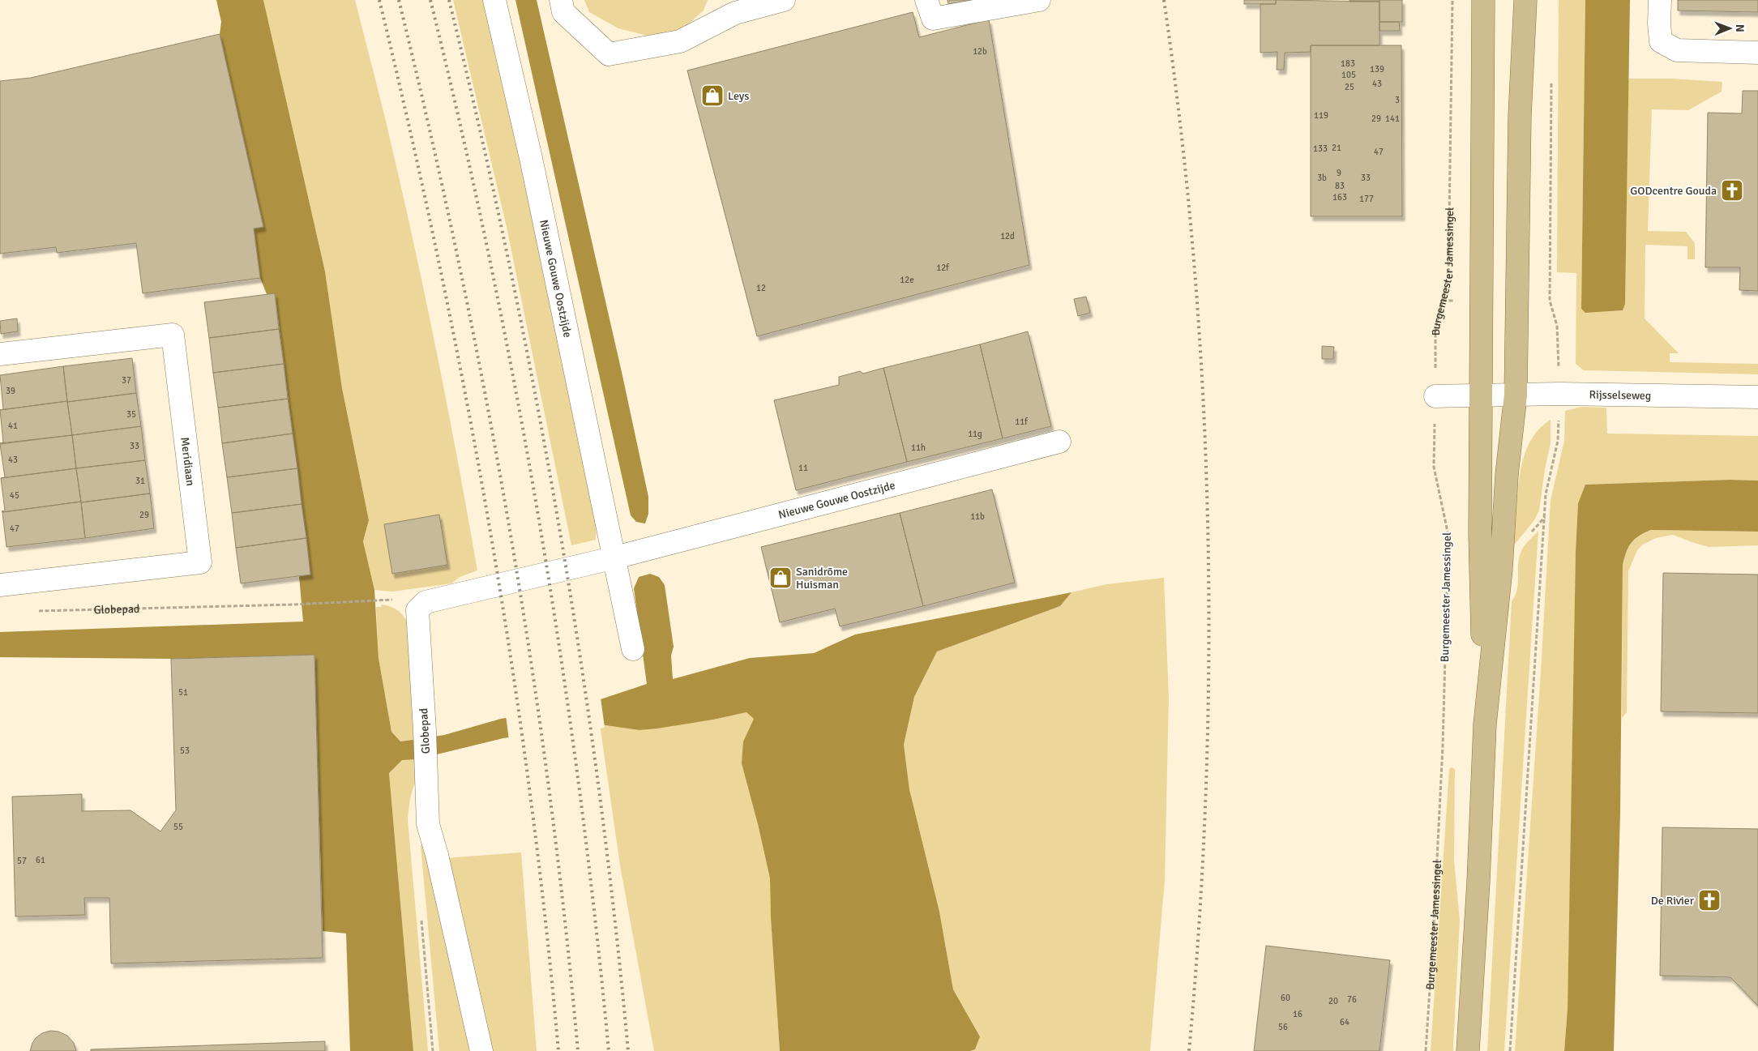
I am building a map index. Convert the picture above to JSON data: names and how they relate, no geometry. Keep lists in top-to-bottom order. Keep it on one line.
{"streets":{"street":["Nieuwe Gouwe Oostzijde","Rijsselseweg","Meridiaan","Globepad"],"path":["Burgemeester Jamessingel"]},"crossings":[["Burgemeester Jamessingel","Rijsselseweg"],["Nieuwe Gouwe Oostzijde","Globepad"]],"places":{"shop":["Leys","Sanidrõme Huisman"],"church":["GODcentre Gouda","De Rivier"]},"house_numbers":["12b","183","139","105","43","25","3","119","29","141","21","133","47","9","3b","33","83","163","177","12d","12f","12e","12","37","39","35","11f","41","11g","33","11h","43","11","31","45","29","11b","47","51","53","55","61","57","60","76","20","16","64","56"],"north":"right"}
